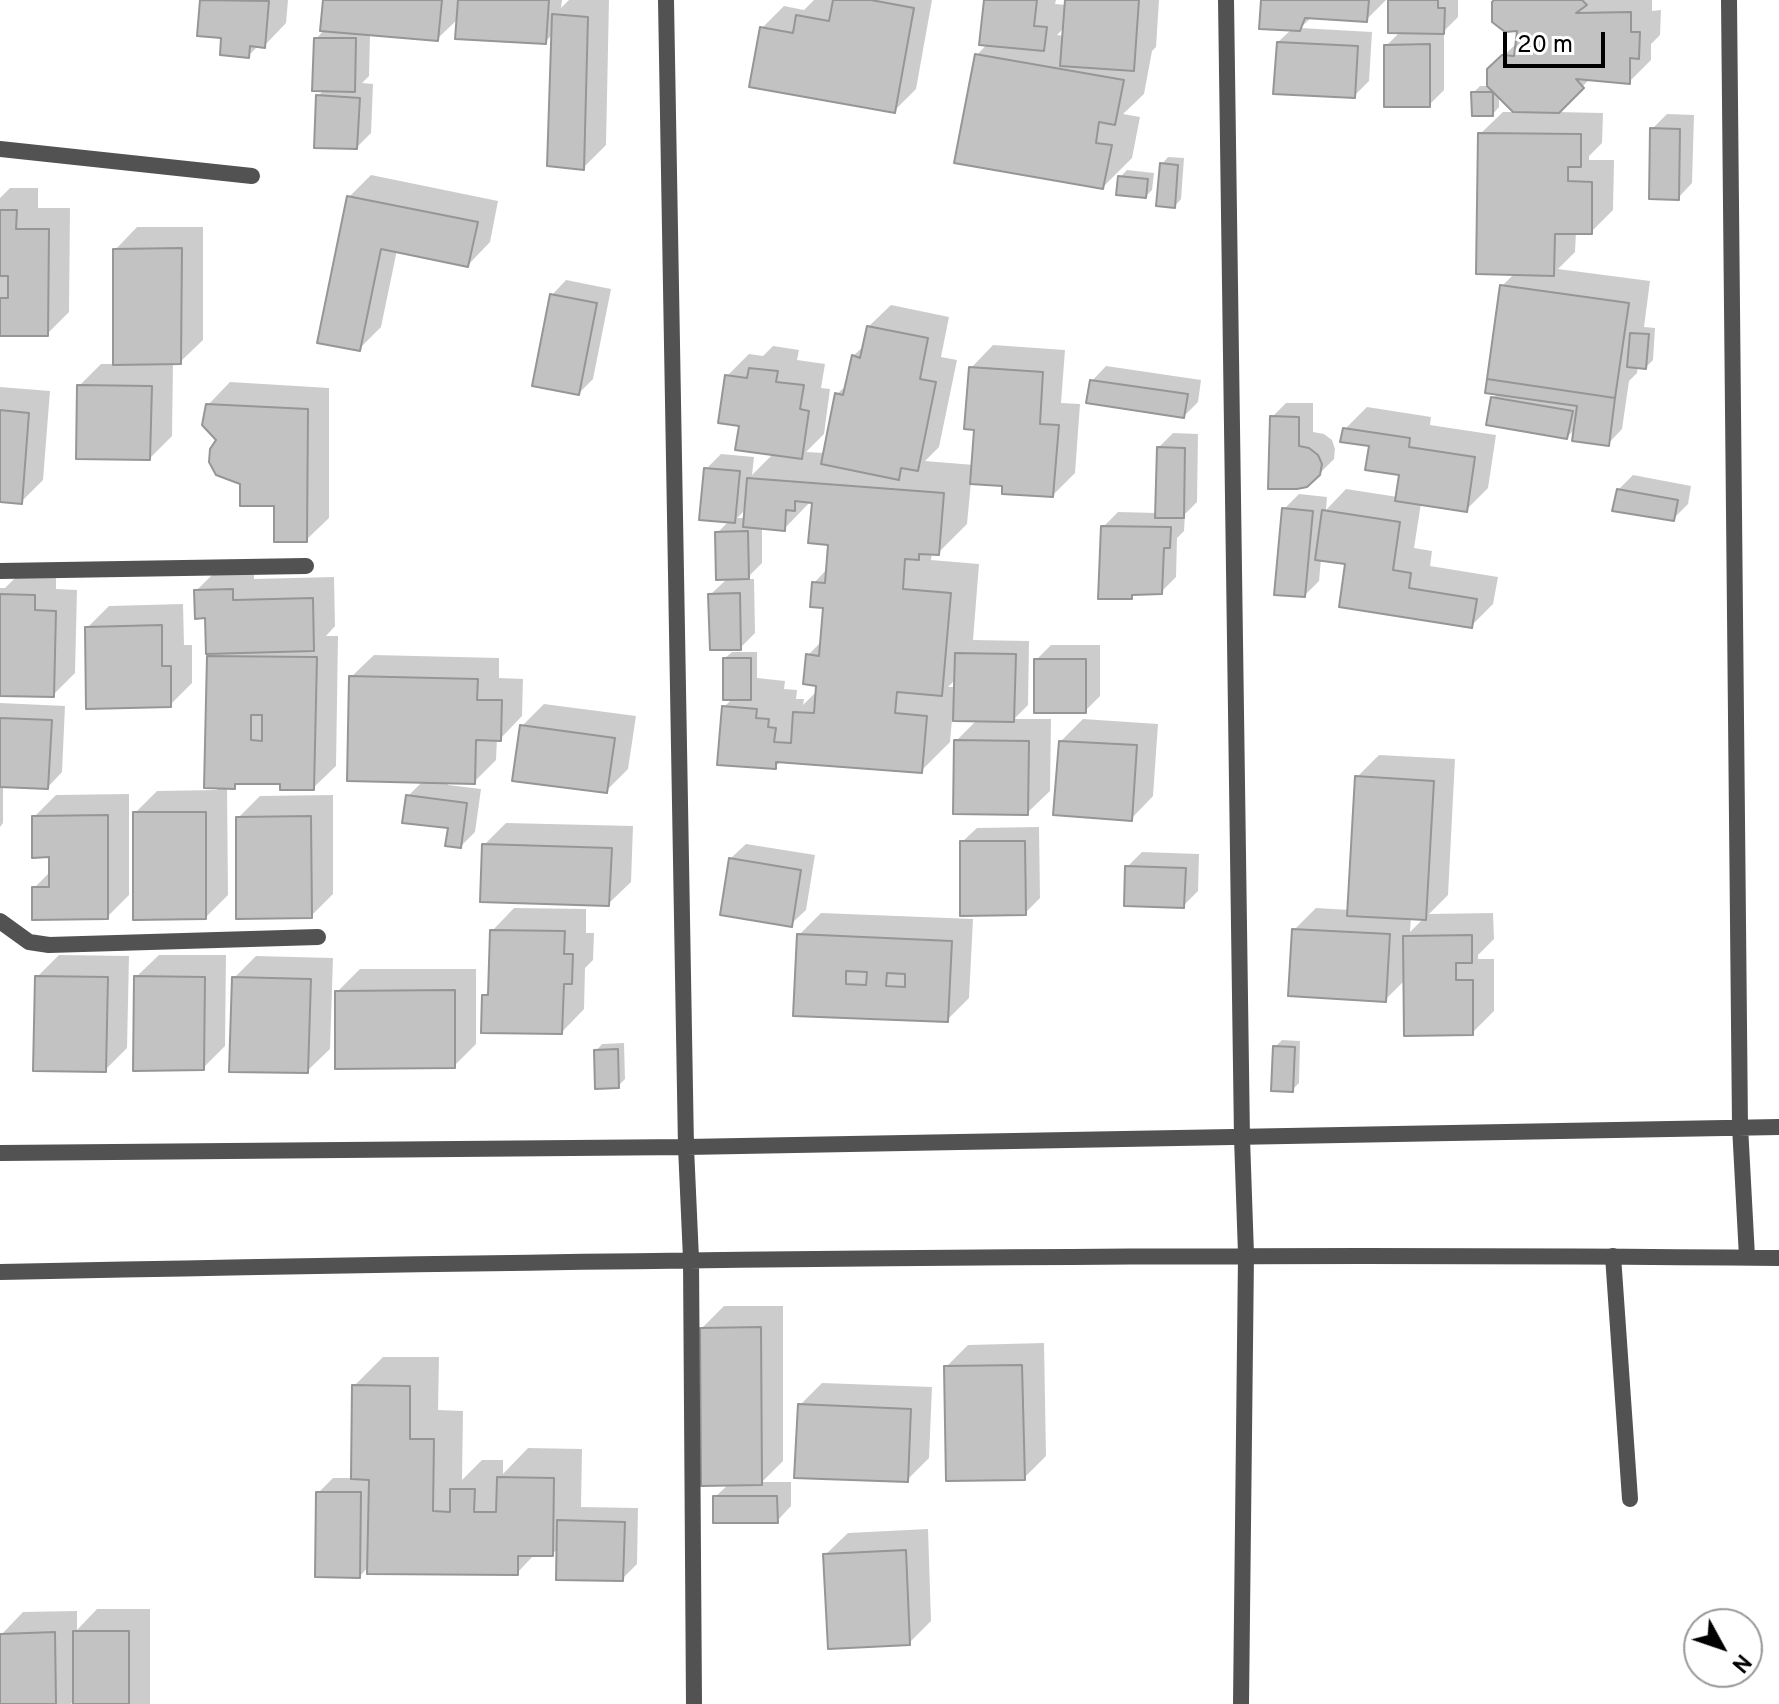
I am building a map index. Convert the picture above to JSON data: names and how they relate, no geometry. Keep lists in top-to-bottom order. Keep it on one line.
{"scale_bar":"20 m","north":"bottom right"}
